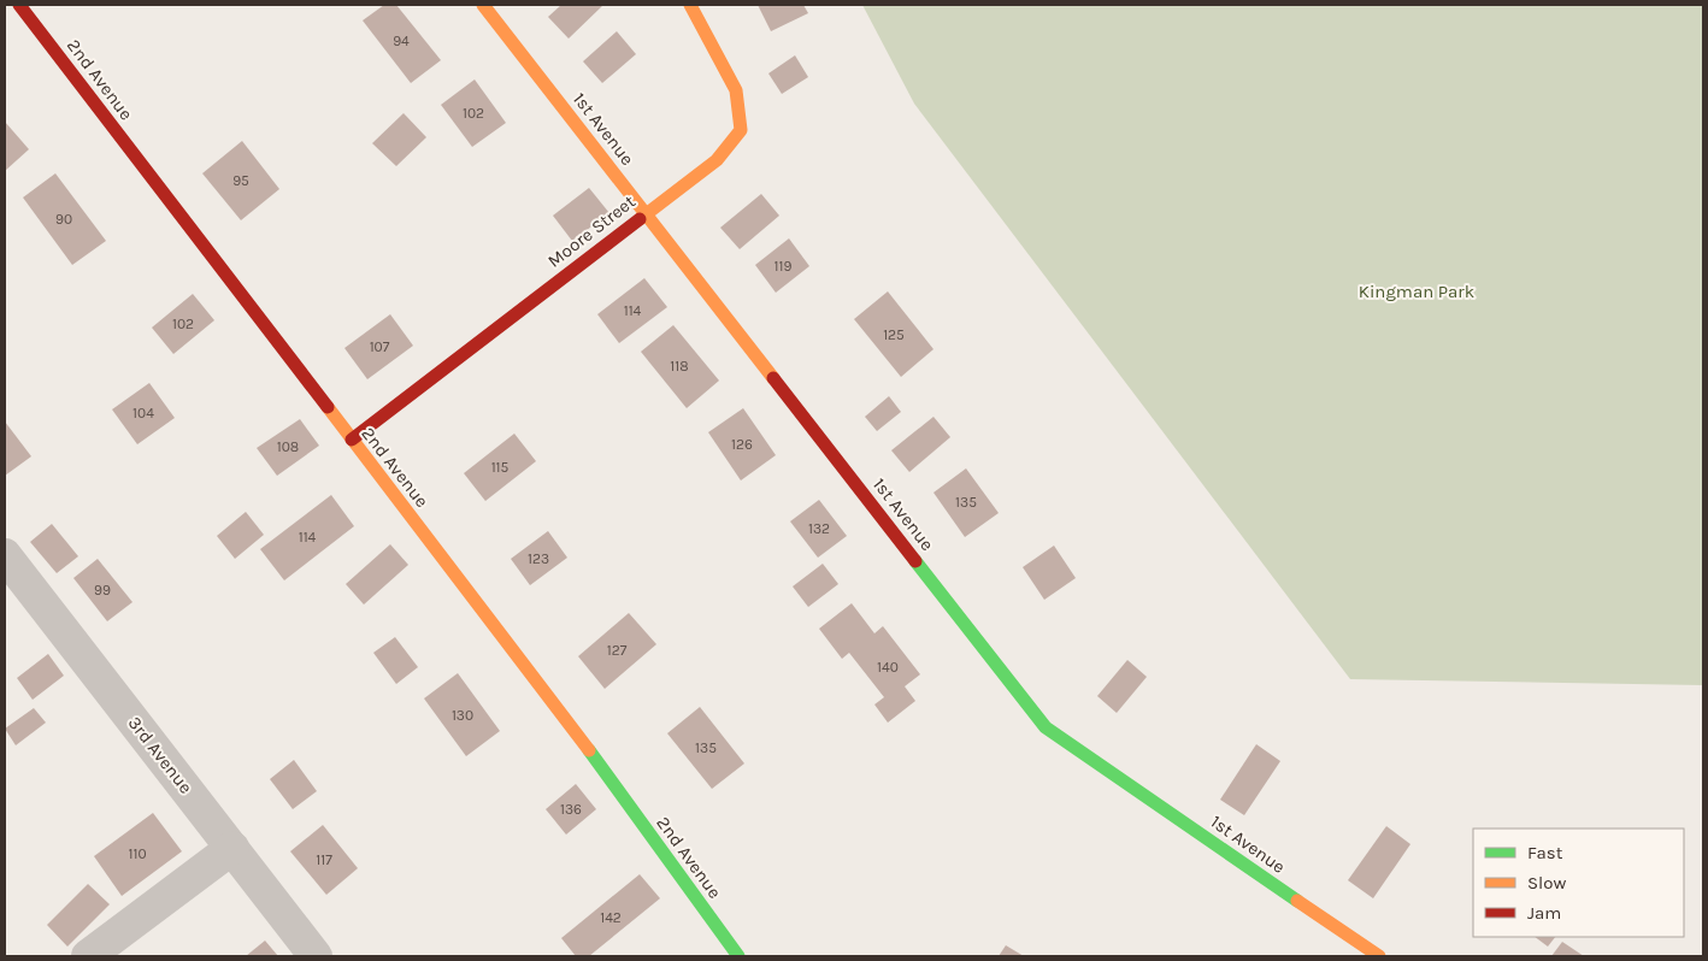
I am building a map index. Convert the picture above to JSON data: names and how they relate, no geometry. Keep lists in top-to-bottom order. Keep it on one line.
{"streets":{"street":["2nd Avenue","1st Avenue","Moore Street","3rd Avenue"]},"crossings":[["2nd Avenue","Moore Street"],["1st Avenue","Moore Street"]],"parks":["Kingman Park"],"house_numbers":["94","102","95","90","119","114","102","125","107","118","104","126","108","115","135","132","114","123","99","127","140","130","135","136","110","117","142"],"legend":["Fast","Slow","Jam"]}
